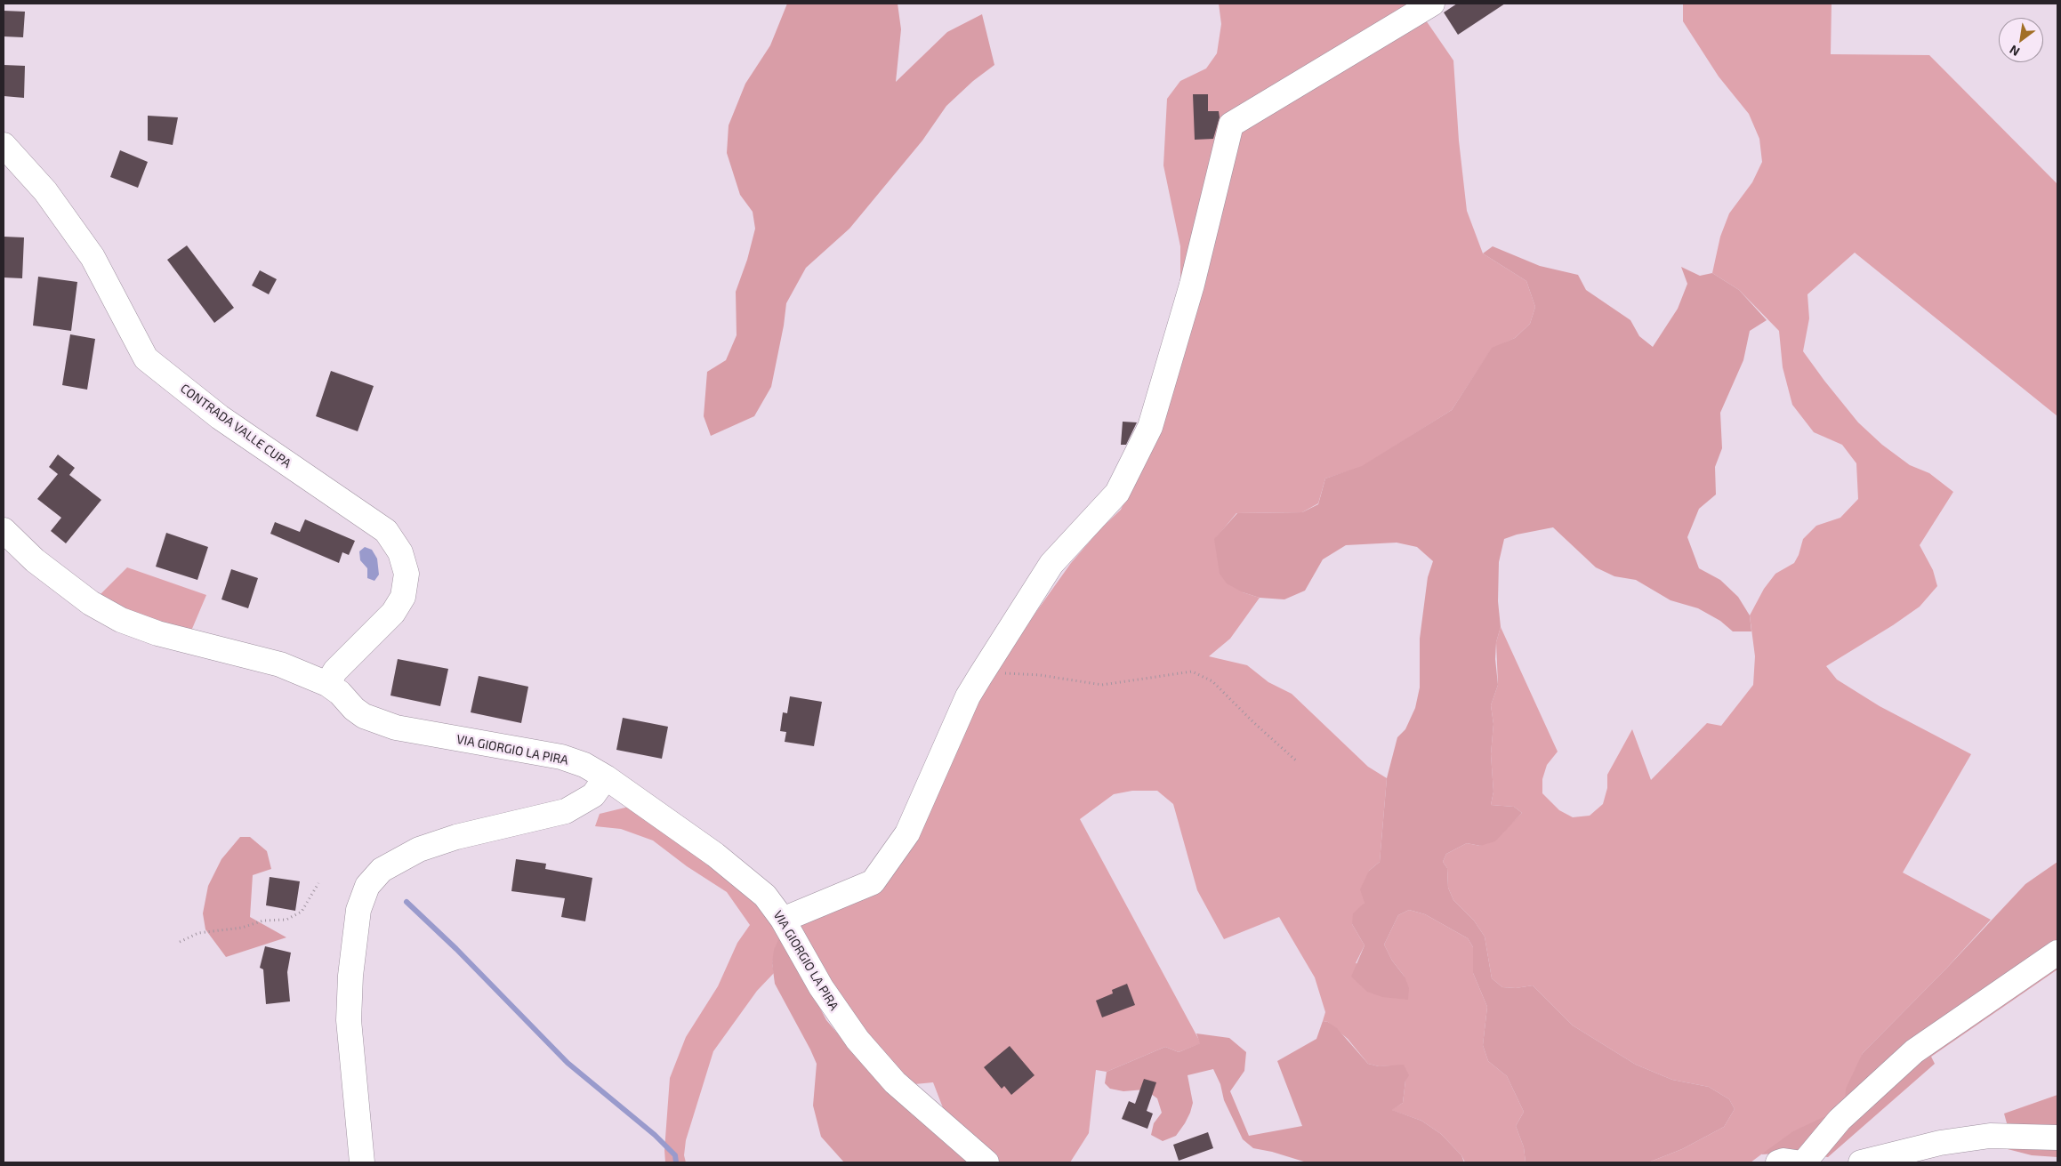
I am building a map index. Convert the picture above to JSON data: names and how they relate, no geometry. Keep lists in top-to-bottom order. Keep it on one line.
{"streets":{"street":["CONTRADA VALLE CUPA","VIA GIORGIO LA PIRA"]},"crossings":[["CONTRADA VALLE CUPA","VIA GIORGIO LA PIRA"]],"north":"bottom left"}
